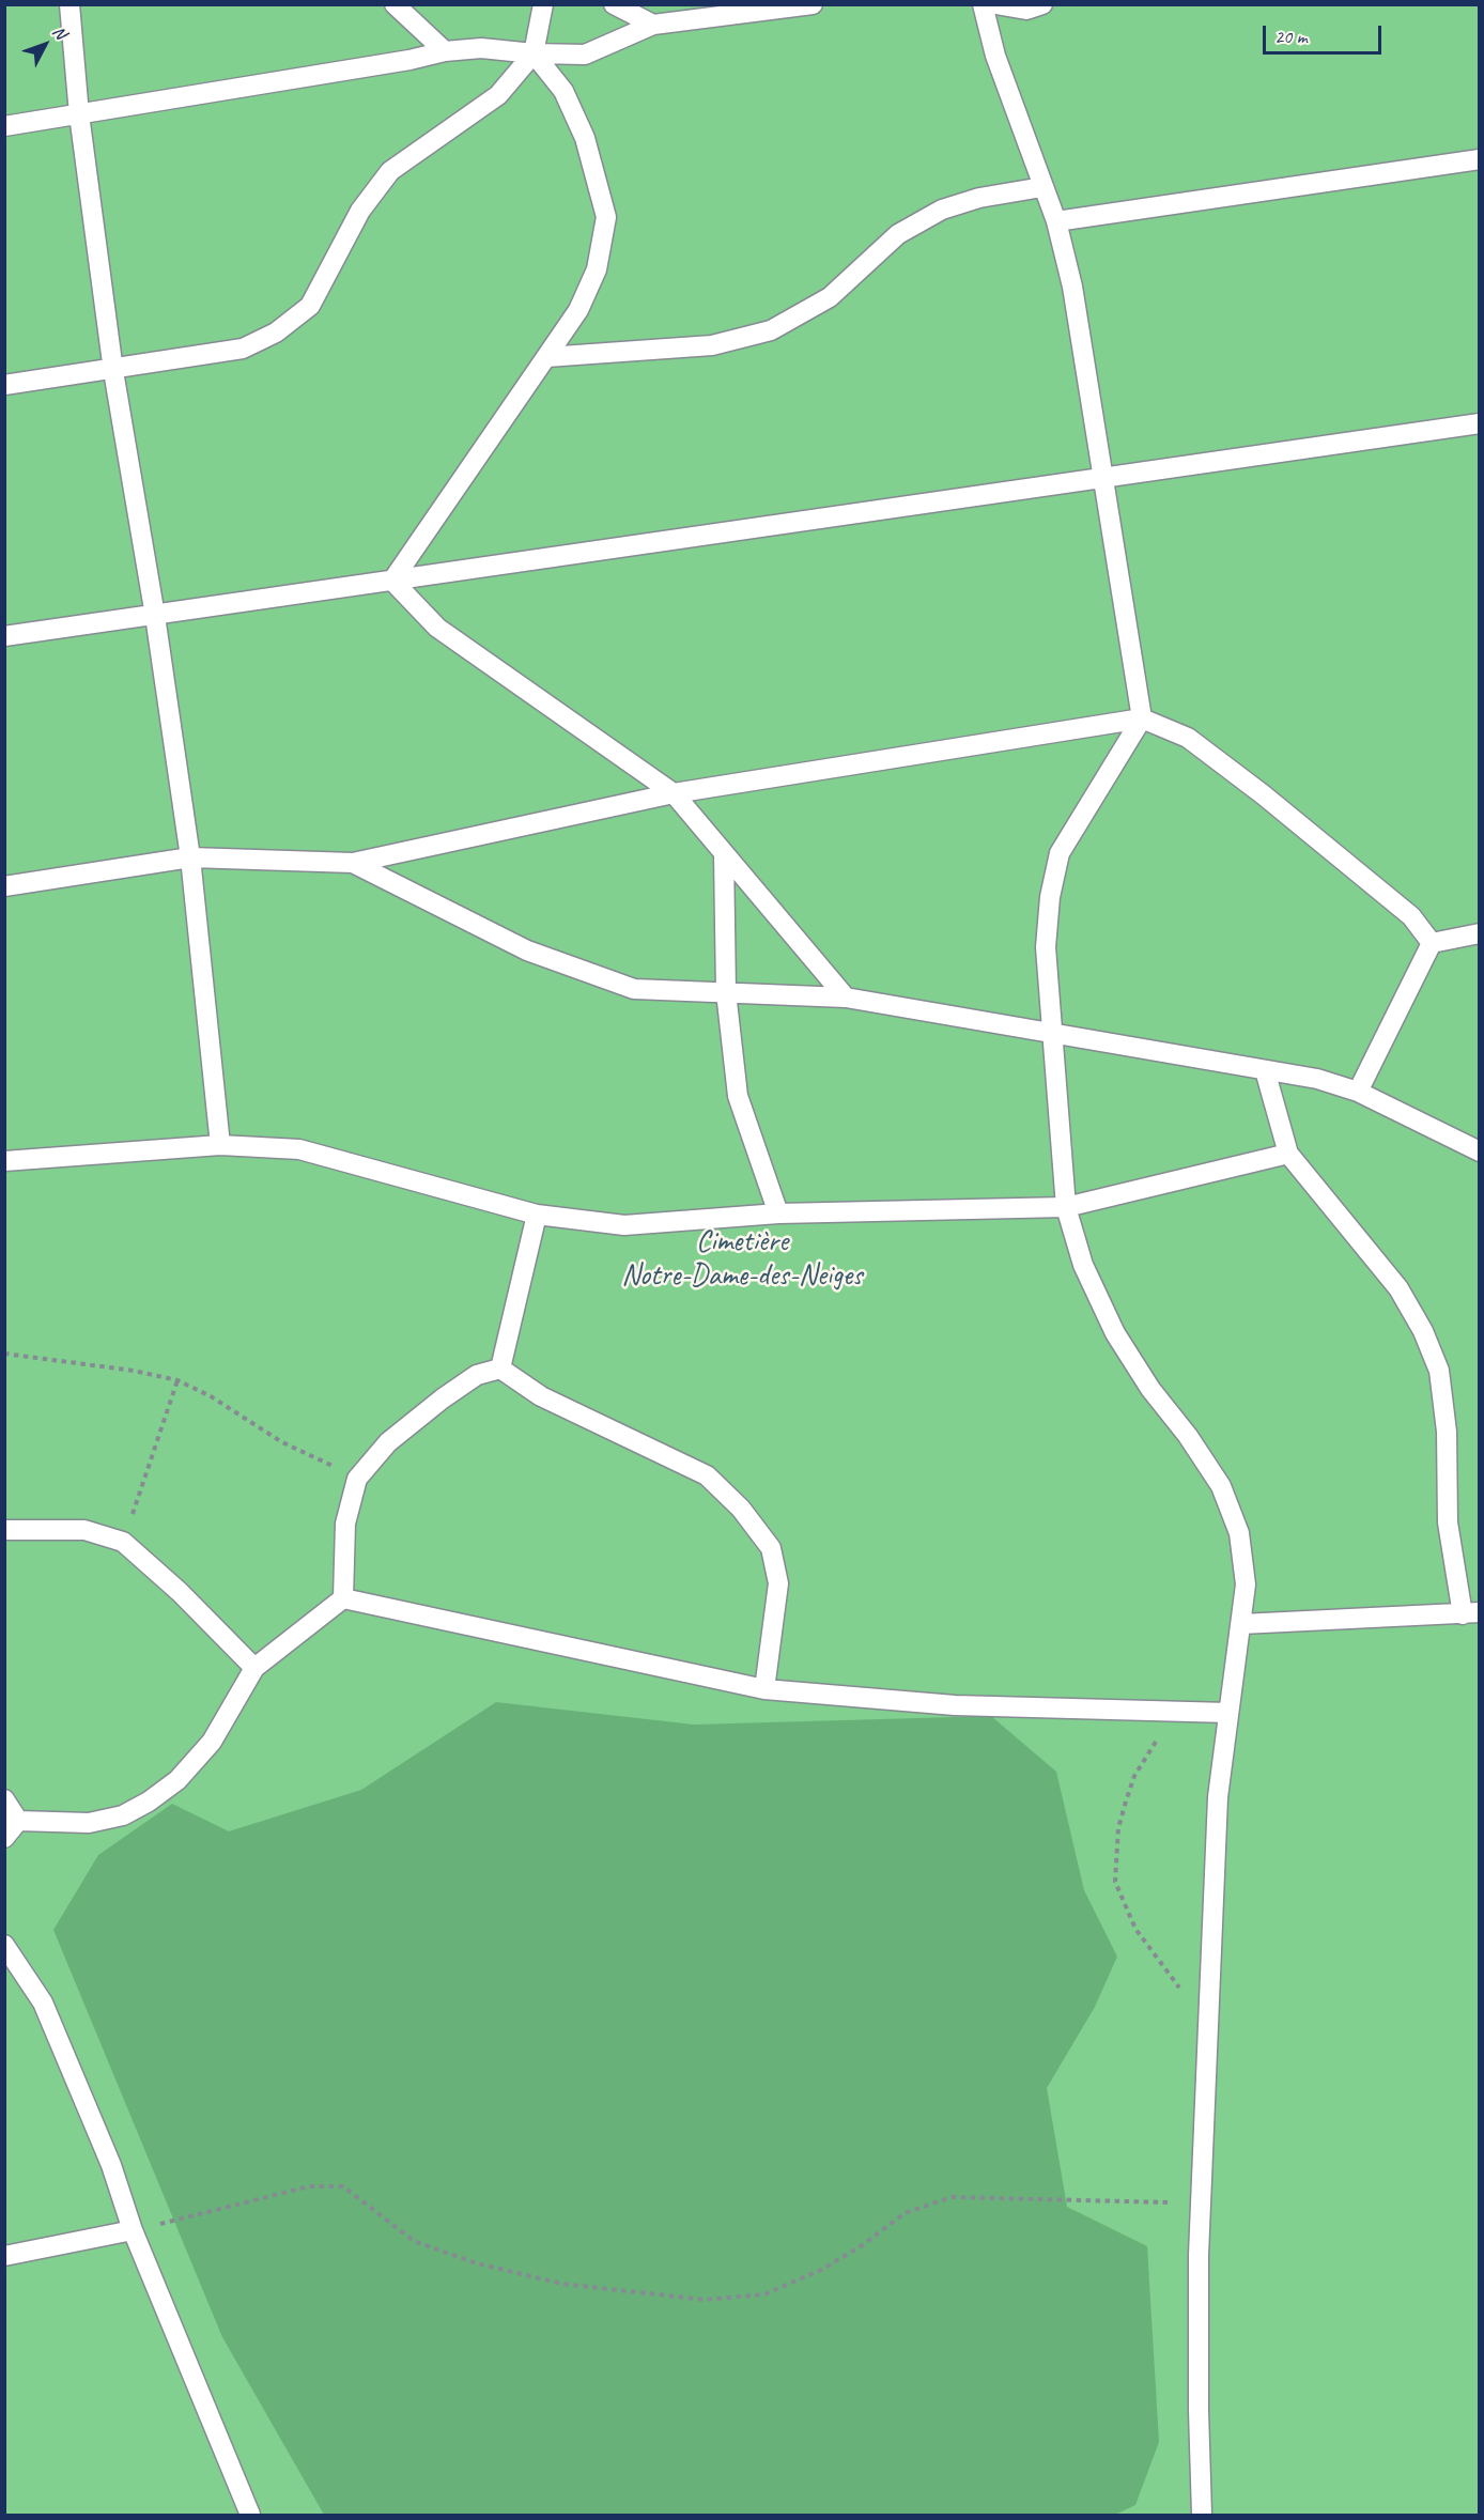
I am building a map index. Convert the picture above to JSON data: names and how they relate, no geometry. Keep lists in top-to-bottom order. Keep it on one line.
{"parks":["Cimetière Notre-Dame-des-Neiges"],"scale_bar":"20 m","north":"top right"}
